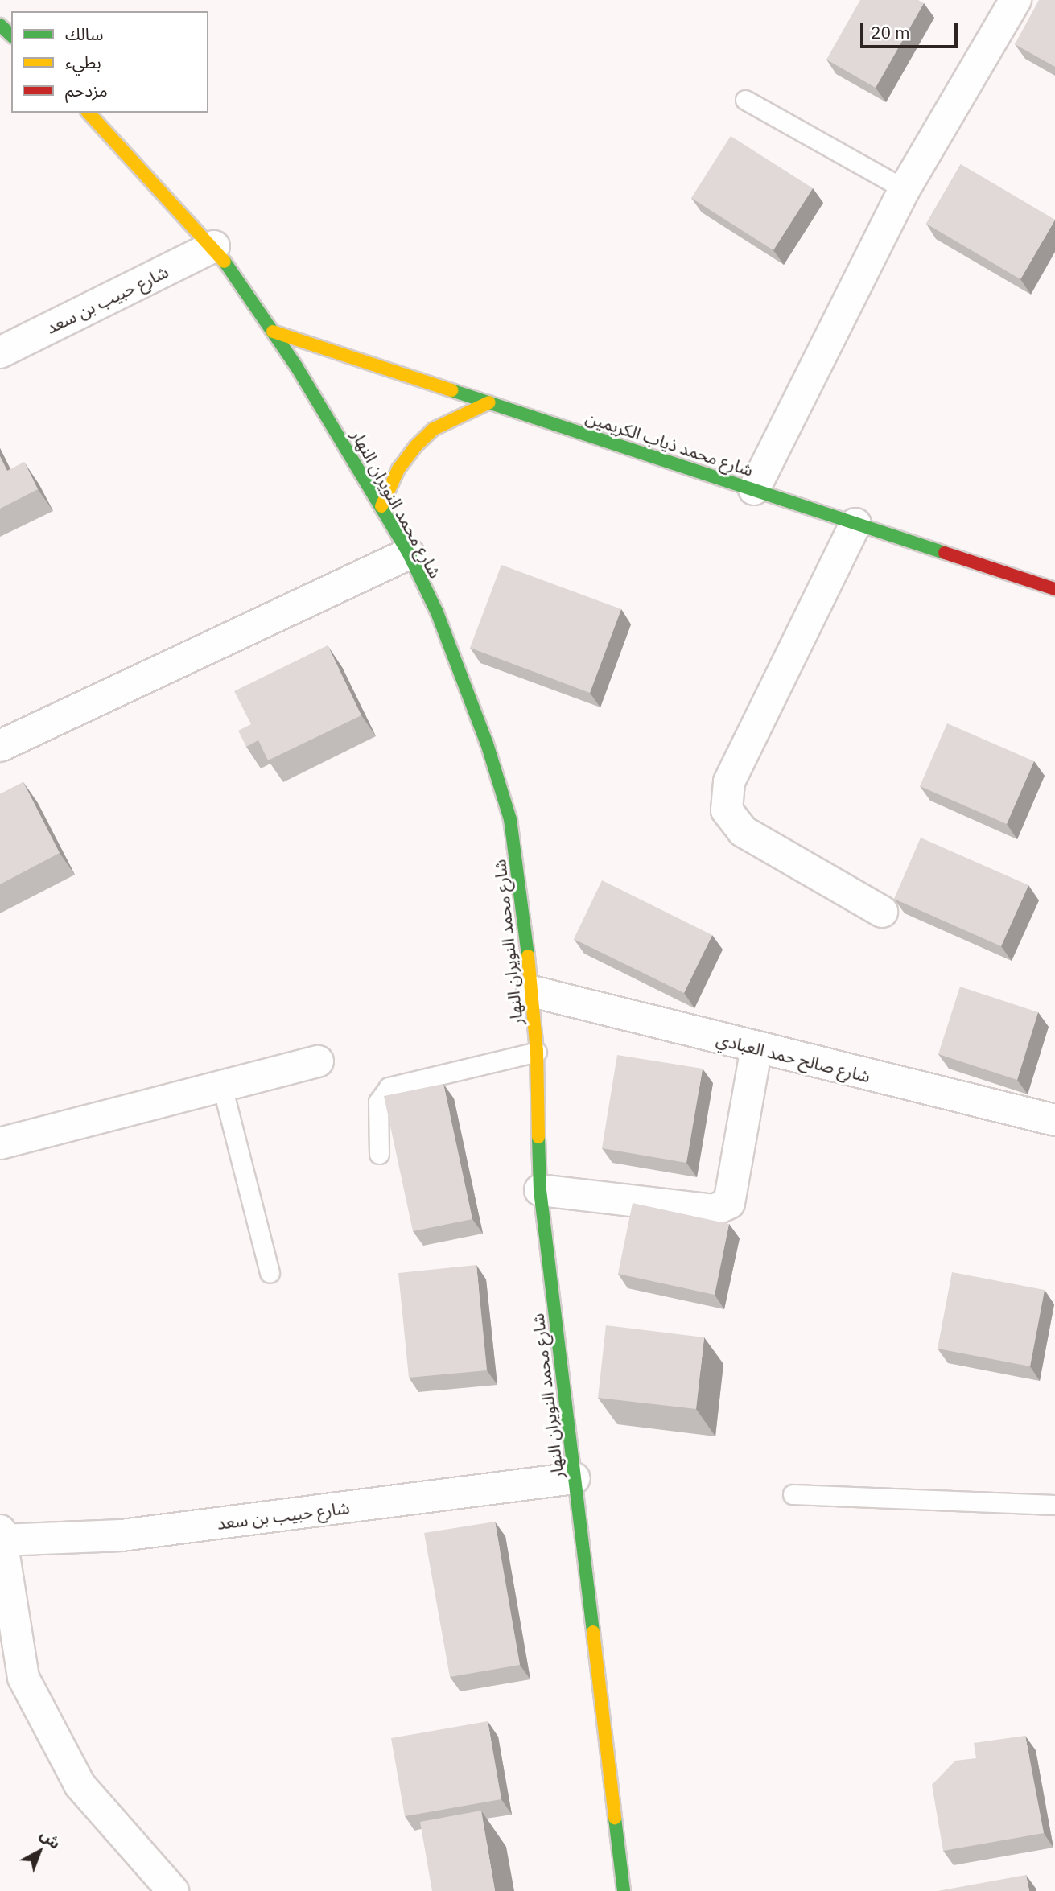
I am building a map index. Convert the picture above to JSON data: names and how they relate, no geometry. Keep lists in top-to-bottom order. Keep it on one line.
{"streets":{"street":["شارع حبيب بن سعد","شارع محمد ذياب الكريمين","شارع محمد النويران النهار","شارع صالح حمد العبادي"]},"crossings":[["شارع حبيب بن سعد","شارع محمد النويران النهار"],["شارع محمد ذياب الكريمين","شارع محمد النويران النهار"],["شارع محمد النويران النهار","شارع صالح حمد العبادي"]],"legend":["سالك","بطيء","مزدحم"],"scale_bar":"20 m","north":"top right"}
